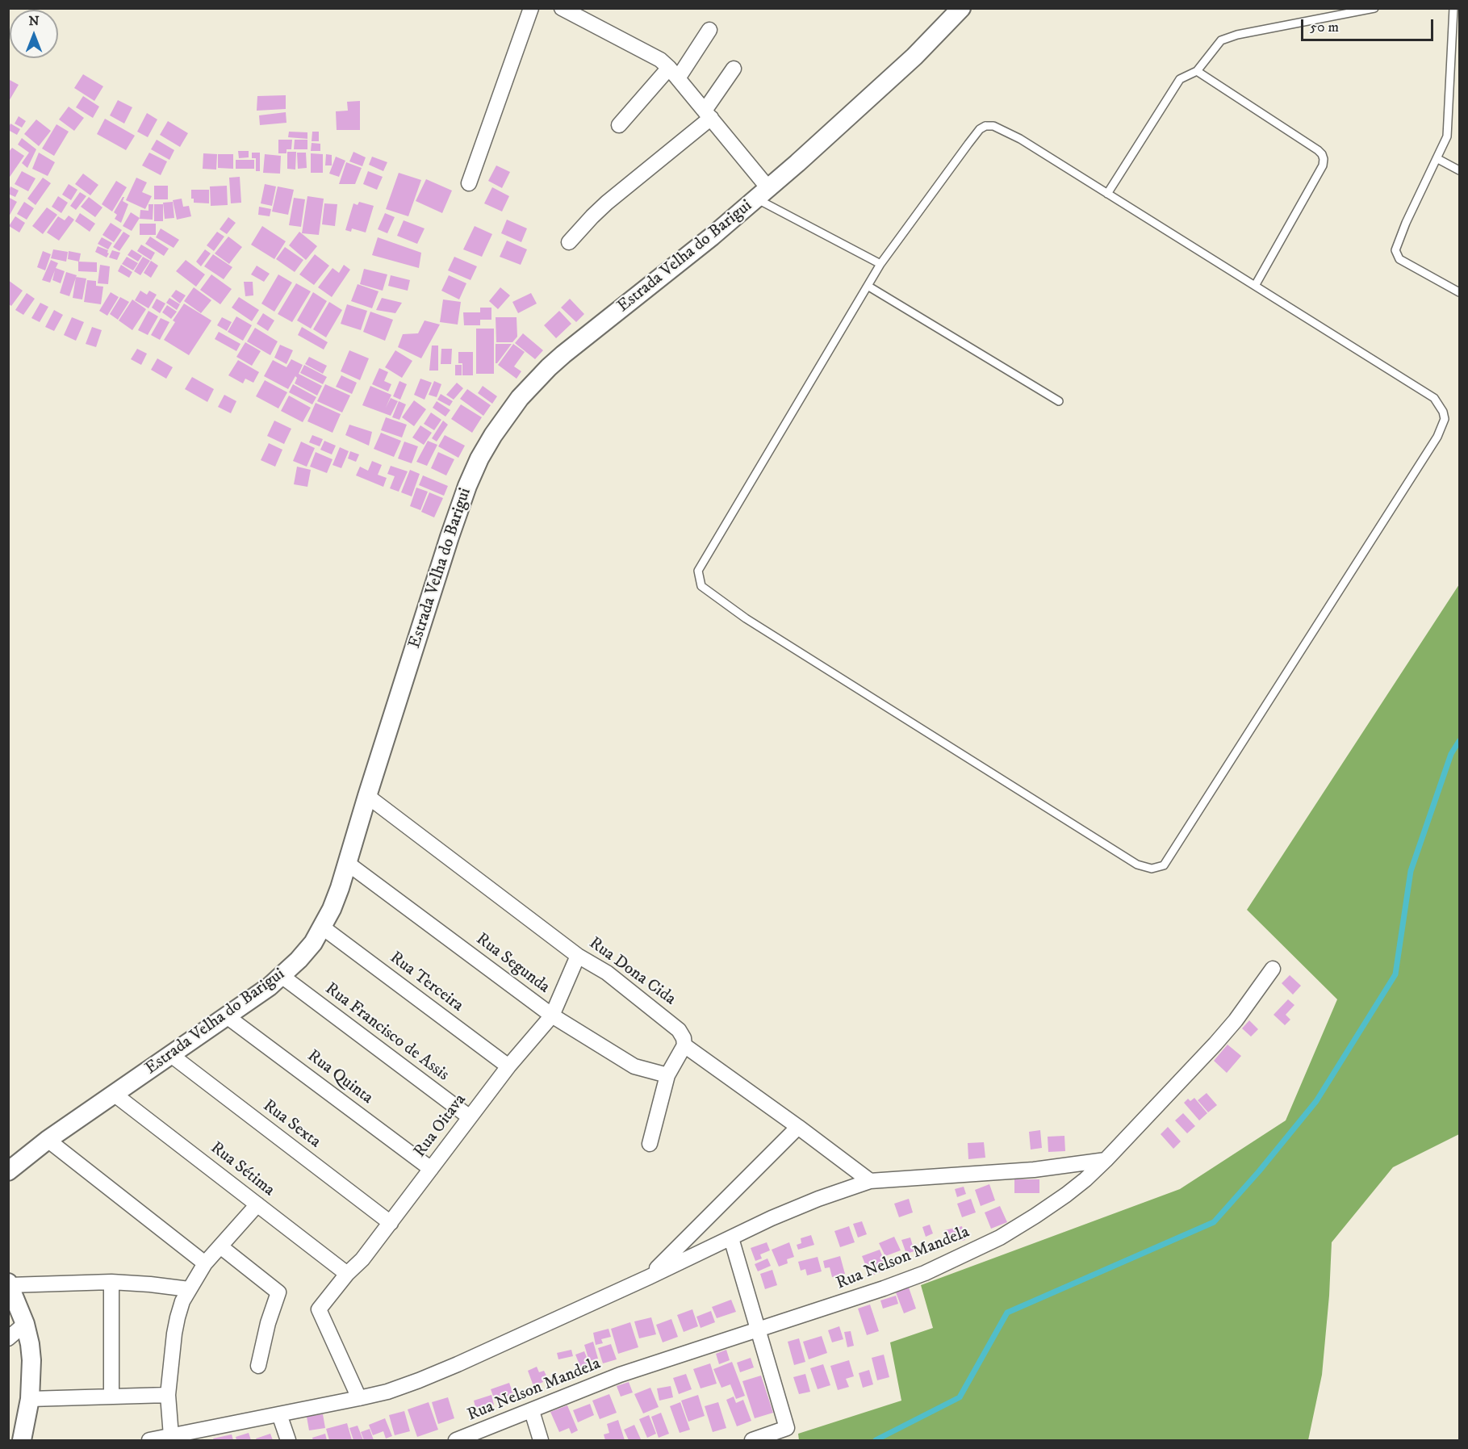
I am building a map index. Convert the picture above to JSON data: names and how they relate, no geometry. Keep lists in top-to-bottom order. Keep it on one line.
{"streets":{"street":["Estrada Velha do Barigui","Rua Segunda","Rua Dona Cida","Rua Terceira","Rua Francisco de Assis","Rua Quinta","Rua Sexta","Rua Oitava","Rua Sétima","Rua Nelson Mandela"]},"crossings":[["Estrada Velha do Barigui","Rua Segunda"],["Estrada Velha do Barigui","Rua Dona Cida"],["Estrada Velha do Barigui","Rua Terceira"],["Estrada Velha do Barigui","Rua Francisco de Assis"],["Estrada Velha do Barigui","Rua Quinta"],["Estrada Velha do Barigui","Rua Sexta"],["Estrada Velha do Barigui","Rua Sétima"],["Rua Segunda","Rua Oitava"],["Rua Dona Cida","Rua Oitava"],["Rua Terceira","Rua Oitava"],["Rua Francisco de Assis","Rua Oitava"],["Rua Quinta","Rua Oitava"],["Rua Sexta","Rua Oitava"],["Rua Oitava","Rua Sétima"]],"scale_bar":"50 m","north":"top"}
